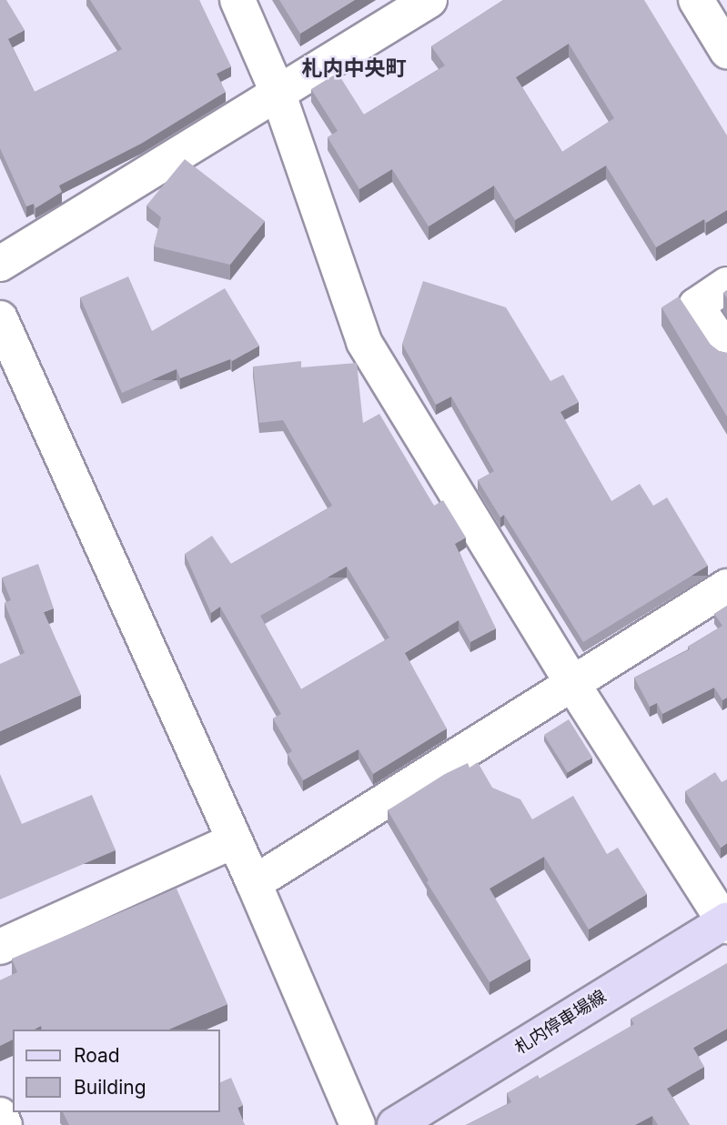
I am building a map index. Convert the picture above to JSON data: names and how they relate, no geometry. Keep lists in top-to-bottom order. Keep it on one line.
{"streets":{"main road":["札内停車場線"]},"districts":["札内中央町"],"legend":["Road","Building"]}
